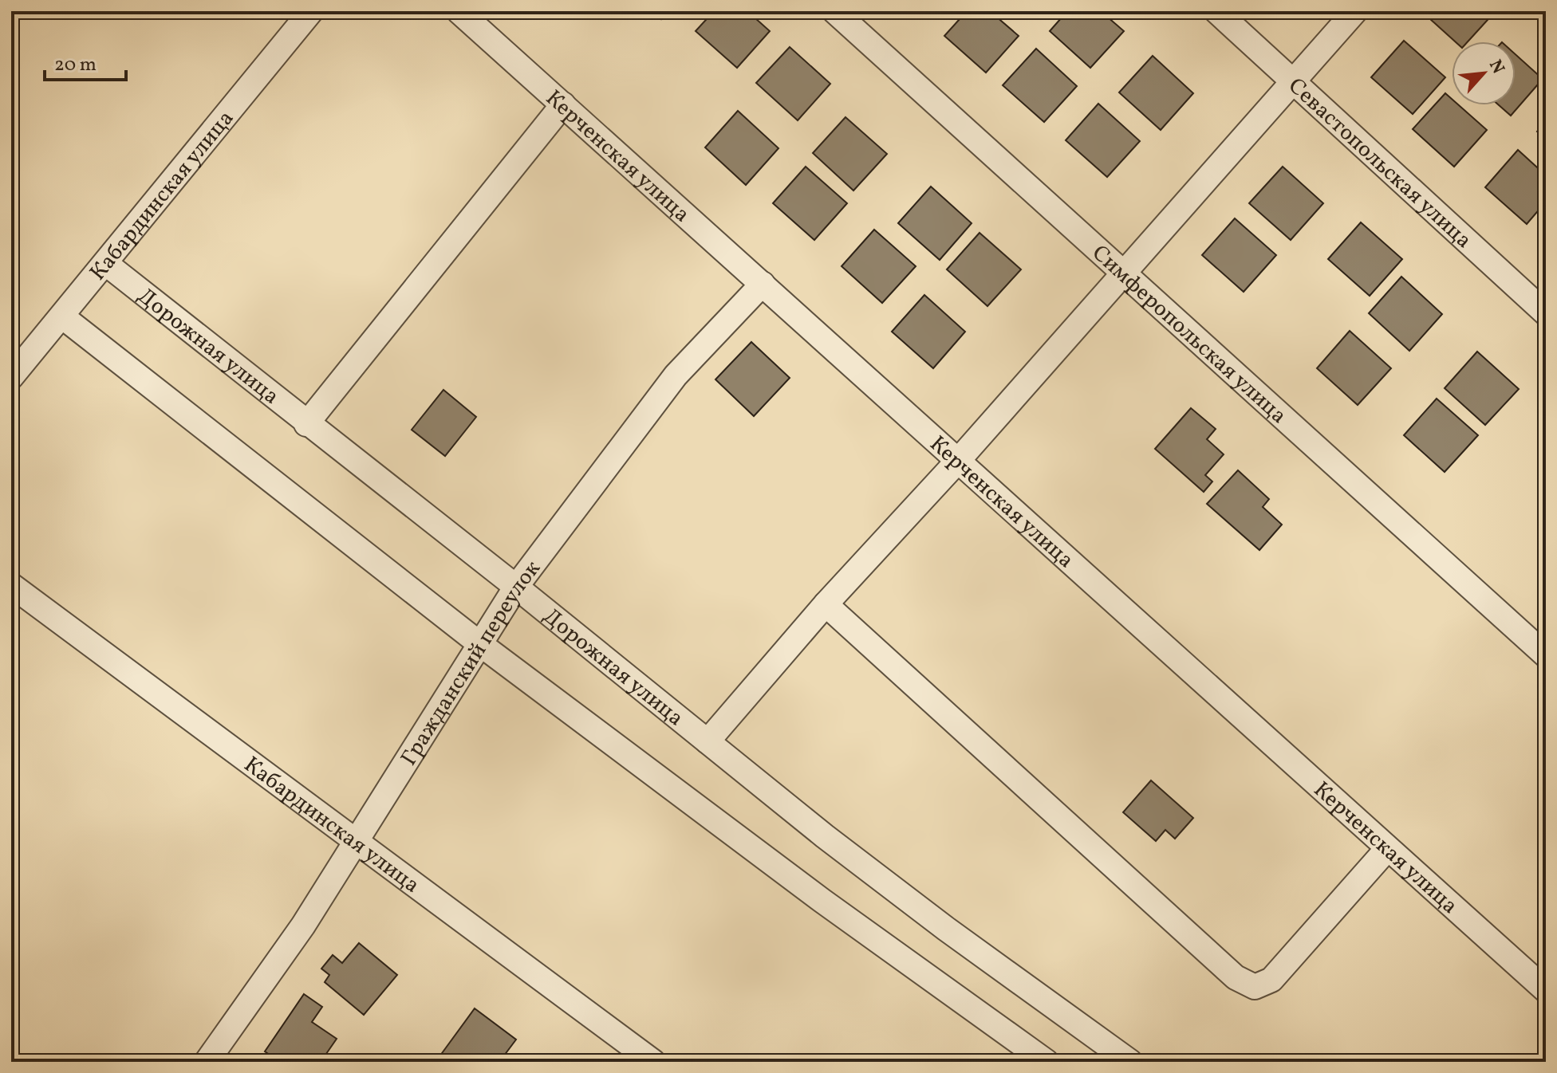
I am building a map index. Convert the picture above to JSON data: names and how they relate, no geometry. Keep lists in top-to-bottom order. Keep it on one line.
{"streets":{"street":["Керченская улица","Севастопольская улица","Кабардинская улица","Симферопольская улица","Дорожная улица","Гражданский переулок"]},"crossings":[["Керченская улица","Гражданский переулок"],["Кабардинская улица","Дорожная улица"],["Кабардинская улица","Гражданский переулок"],["Дорожная улица","Гражданский переулок"]],"scale_bar":"20 m","north":"top right"}
